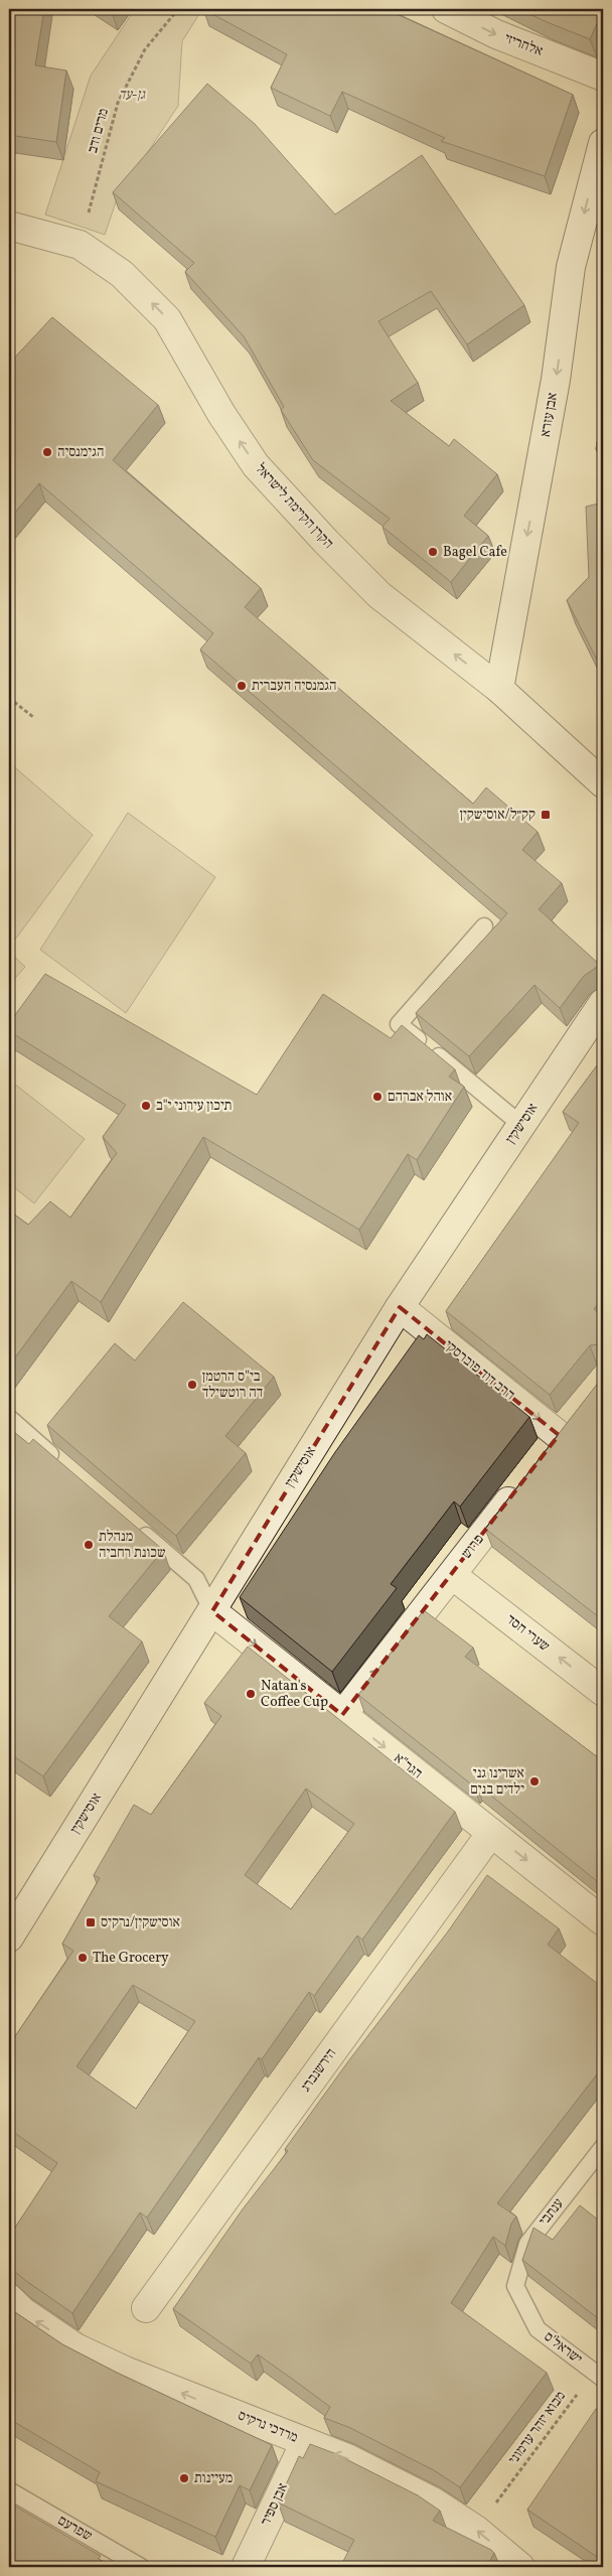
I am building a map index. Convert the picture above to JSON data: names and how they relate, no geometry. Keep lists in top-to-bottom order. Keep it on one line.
{"streets":{"street":["אלחריזי","אבן עזרא","הקרן הקיימת לישראל","אוסישקין","הרב דוד פוברסקי","פרוש","שערי חסד","הגר\"א","הירשנברג","מרדכי נרקיס","אבן ספיר"],"lane":["ענתבי","ישראל'ס","שפרעם"],"path":["מרים ודב","מבוא יזהר ערמוני"]},"crossings":[["מרים ודב","הקרן הקיימת לישראל"],["אבן עזרא","הקרן הקיימת לישראל"],["אוסישקין","הרב דוד פוברסקי"],["אוסישקין","הגר\"א"],["פרוש","שערי חסד"],["פרוש","הגר\"א"],["הגר\"א","הירשנברג"],["ענתבי","ישראל'ס"],["ישראל'ס","מבוא יזהר ערמוני"],["מרדכי נרקיס","אבן ספיר"]],"one_way":["אלחריזי","אבן עזרא","הקרן הקיימת לישראל","הרב דוד פוברסקי","פרוש","שערי חסד","הגר\"א","מרדכי נרקיס"],"parks":["גן-עד"],"places":{"other":["הגימנסיה","Bagel Cafe","הגמנסיה העברית","אוהל אברהם","תיכון עירוני י\"ב","בי\"ס הרטמן דה רוטשילד","מנהלת שכונת רחביה","Natan's Coffee Cup","אשרינו גני ילדים בנים","The Grocery","מעיינות"],"transit":["קק״ל/אוסישקין","אוסישקין/נרקיס"]}}
